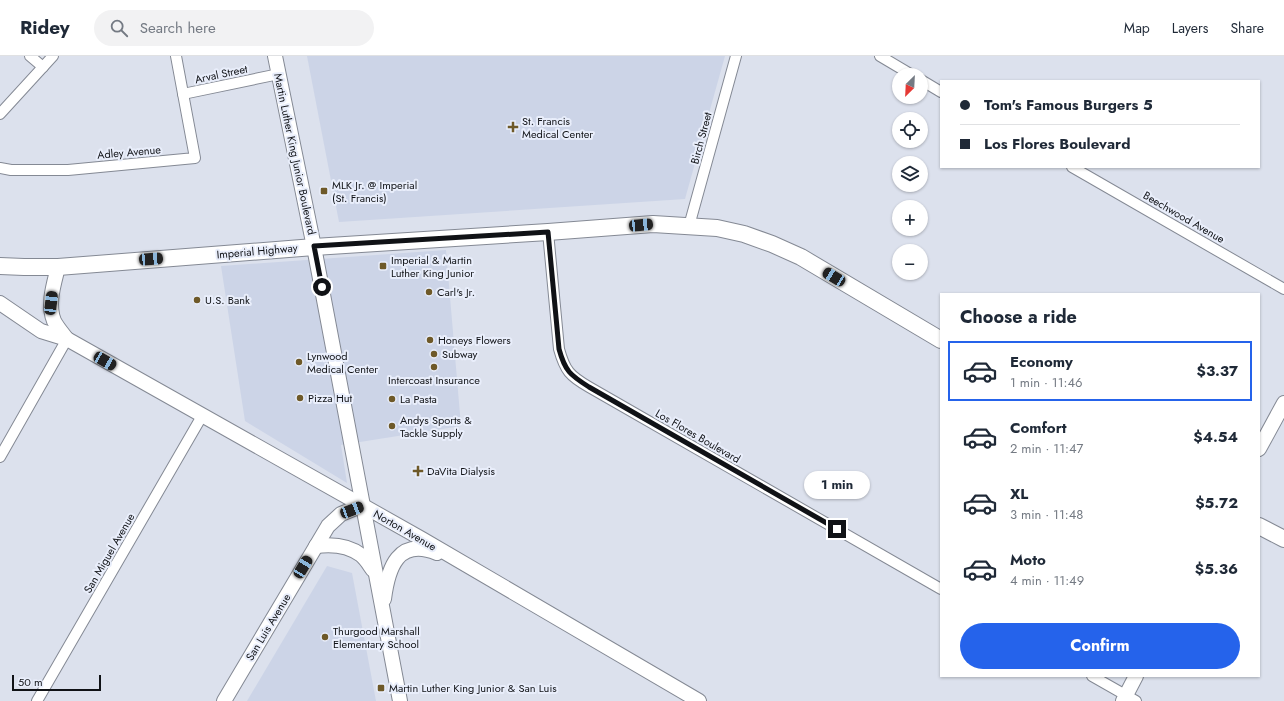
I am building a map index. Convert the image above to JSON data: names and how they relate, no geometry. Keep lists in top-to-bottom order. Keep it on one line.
{"streets":{"main road":["Imperial Highway"],"street":["Arval Street","Birch Street","Adley Avenue","Martin Luther King Junior Boulevard","Beechwood Avenue","Los Flores Boulevard","Norton Avenue","San Miguel Avenue","San Luis Avenue"]},"crossings":[["Arval Street","Adley Avenue"],["Arval Street","Martin Luther King Junior Boulevard"],["Birch Street","Imperial Highway"],["Martin Luther King Junior Boulevard","Imperial Highway"],["Martin Luther King Junior Boulevard","Norton Avenue"],["Martin Luther King Junior Boulevard","San Luis Avenue"],["Imperial Highway","Los Flores Boulevard"],["Imperial Highway","Norton Avenue"],["Norton Avenue","San Miguel Avenue"],["Norton Avenue","San Luis Avenue"]],"places":{"health":["St. Francis Medical Center","DaVita Dialysis"],"transit":["MLK Jr. @ Imperial (St. Francis)","Imperial & Martin Luther King Junior","Martin Luther King Junior & San Luis"],"other":["Carl's Jr.","U.S. Bank","Honeys Flowers","Subway","Lynwood Medical Center","Intercoast Insurance","Pizza Hut","La Pasta","Andys Sports & Tackle Supply","Thurgood Marshall Elementary School"]},"scale_bar":"50 m","north":"bottom left","page":{"header":"Ridey","search":"Search here","nav":["Map","Layers","Share"],"map_buttons":["+","−"],"banner":["Tom's Famous Burgers 5","Los Flores Boulevard"],"heading":"Choose a ride","list":[{"name":"Economy","note":"1 min · 11:46","value":"$3.37"},{"name":"Comfort","note":"2 min · 11:47","value":"$4.54"},{"name":"XL","note":"3 min · 11:48","value":"$5.72"},{"name":"Moto","note":"4 min · 11:49","value":"$5.36"}],"bubble":"1 min","buttons":"Confirm","scale":"50 m"}}
